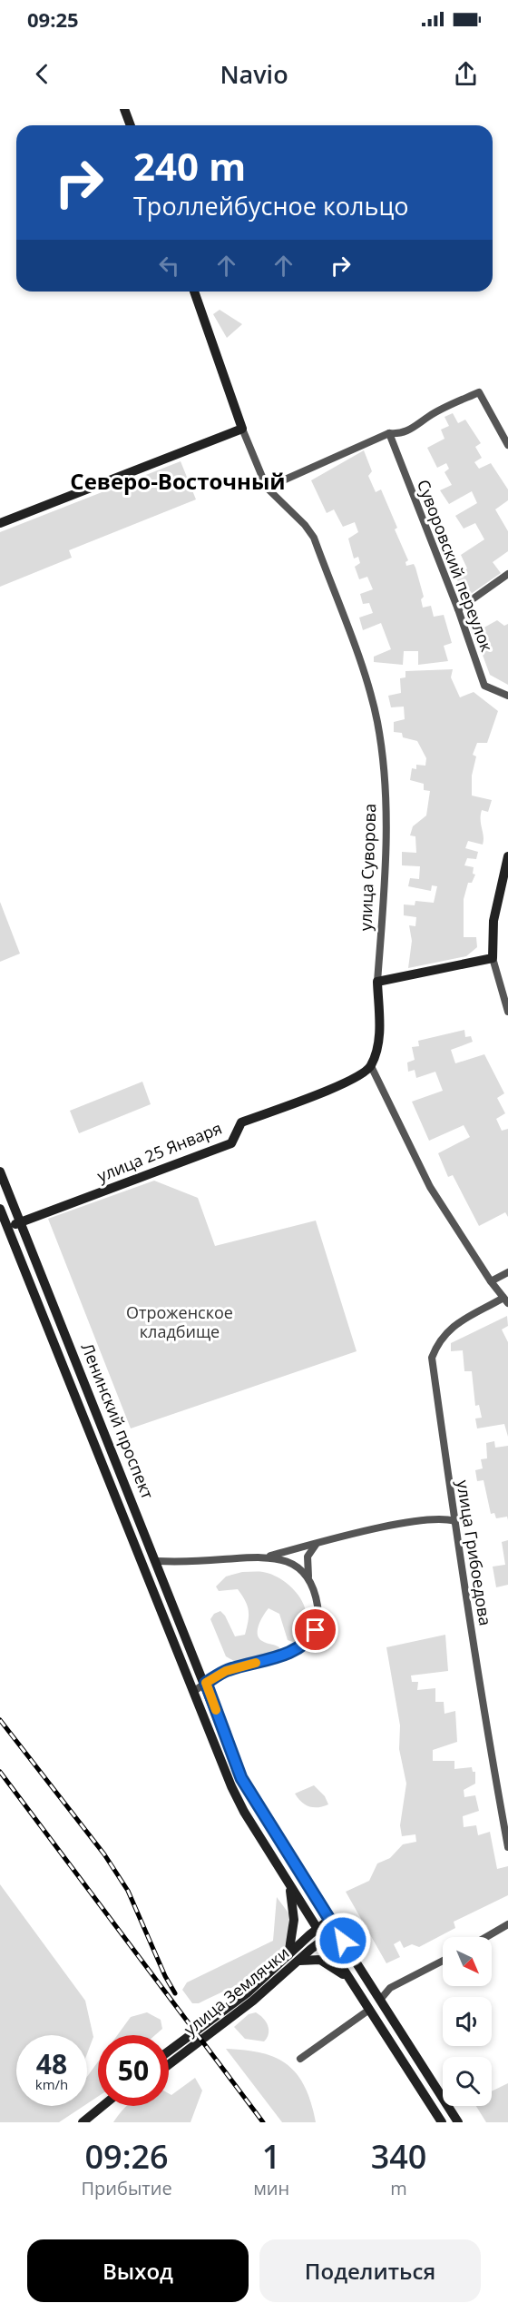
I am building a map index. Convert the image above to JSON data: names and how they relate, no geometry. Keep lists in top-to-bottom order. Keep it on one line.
{"streets":{"main road":["улица Суворова","улица 25 Января","Ленинский проспект","улица Землячки"],"street":["Суворовский переулок","улица Грибоедова"]},"crossings":[["улица Суворова","улица 25 Января"],["улица 25 Января","Ленинский проспект"],["Ленинский проспект","улица Землячки"]],"districts":["Северо-Восточный"],"parks":["Отроженское кладбище"],"north":"bottom right","page":{"status":"09:25","header":"Navio","turn":["240 m","Троллейбусное кольцо"],"speed":"48 km/h","limit":"50","eta":["09:26","Прибытие","1","мин","340","m"],"buttons":["Выход","Поделиться"]}}
